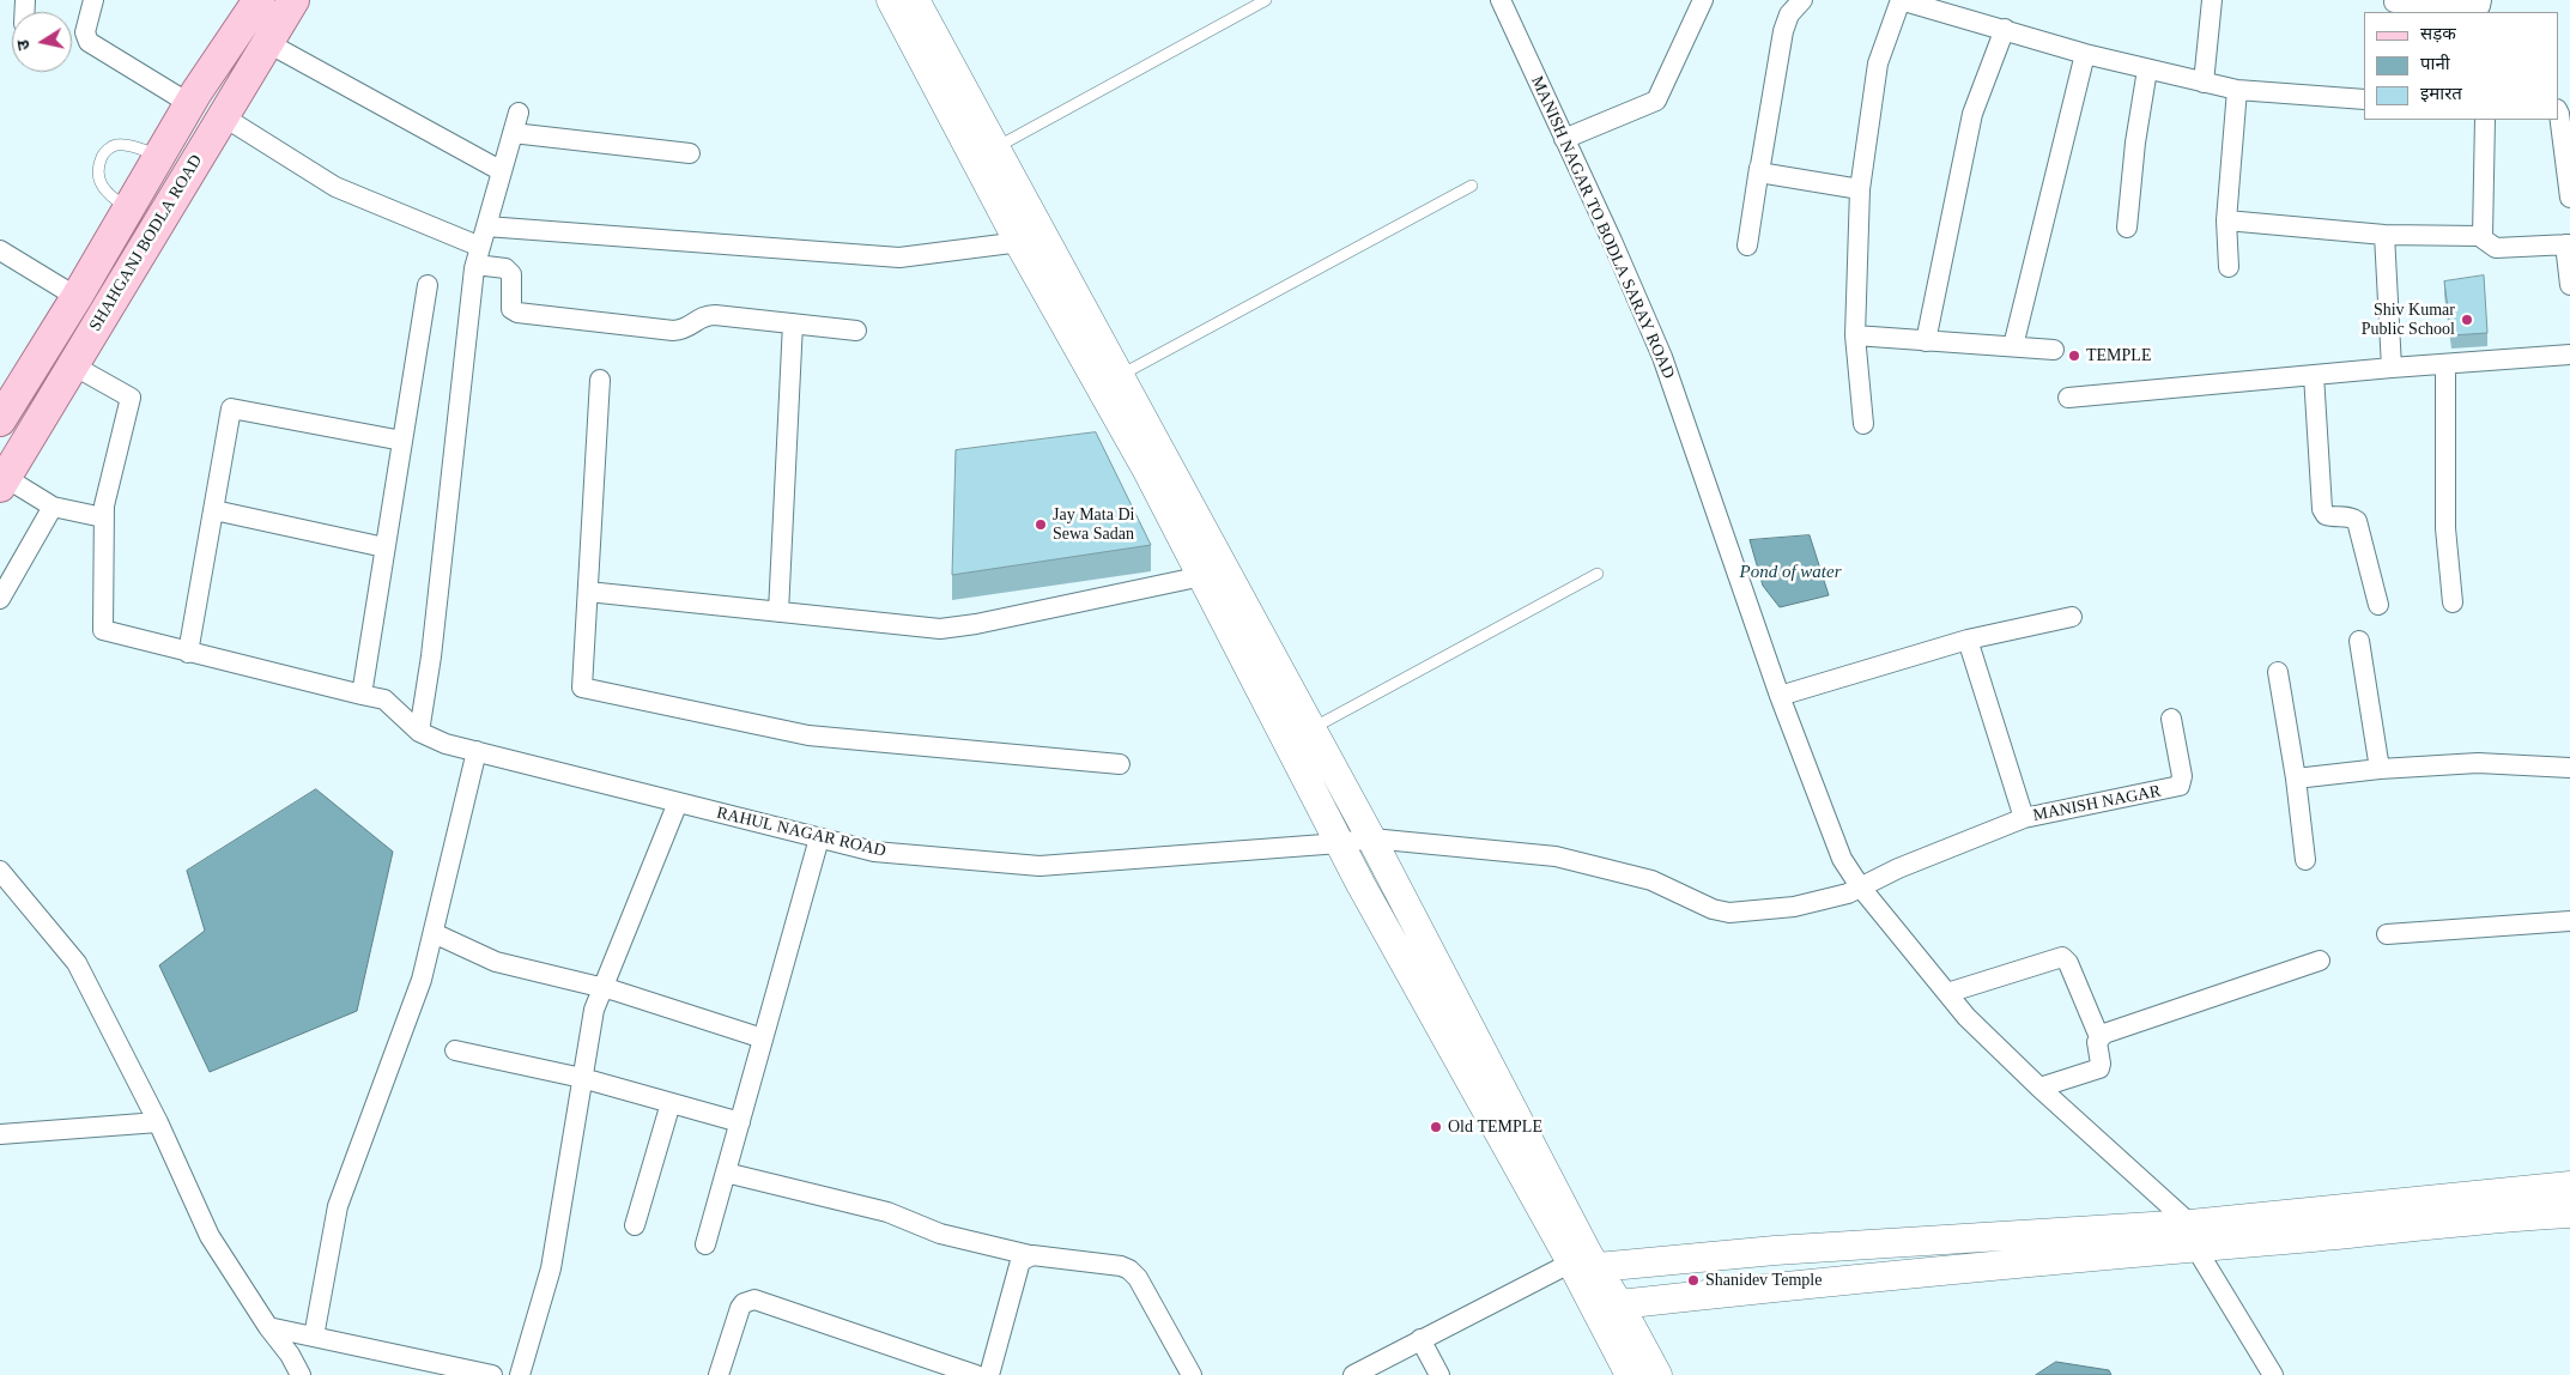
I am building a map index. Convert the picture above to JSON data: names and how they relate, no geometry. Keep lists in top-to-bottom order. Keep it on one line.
{"streets":{"main road":["SHAHGANJ BODLA ROAD"],"street":["MANISH NAGAR TO BODLA SARAY ROAD","MANISH NAGAR","RAHUL NAGAR ROAD"]},"crossings":[["MANISH NAGAR TO BODLA SARAY ROAD","RAHUL NAGAR ROAD"],["MANISH NAGAR","RAHUL NAGAR ROAD"]],"water":["Pond of water"],"places":["Shiv Kumar Public School","TEMPLE","Jay Mata Di Sewa Sadan","Old TEMPLE","Shanidev Temple"],"legend":["सड़क","पानी","इमारत"],"north":"left"}
